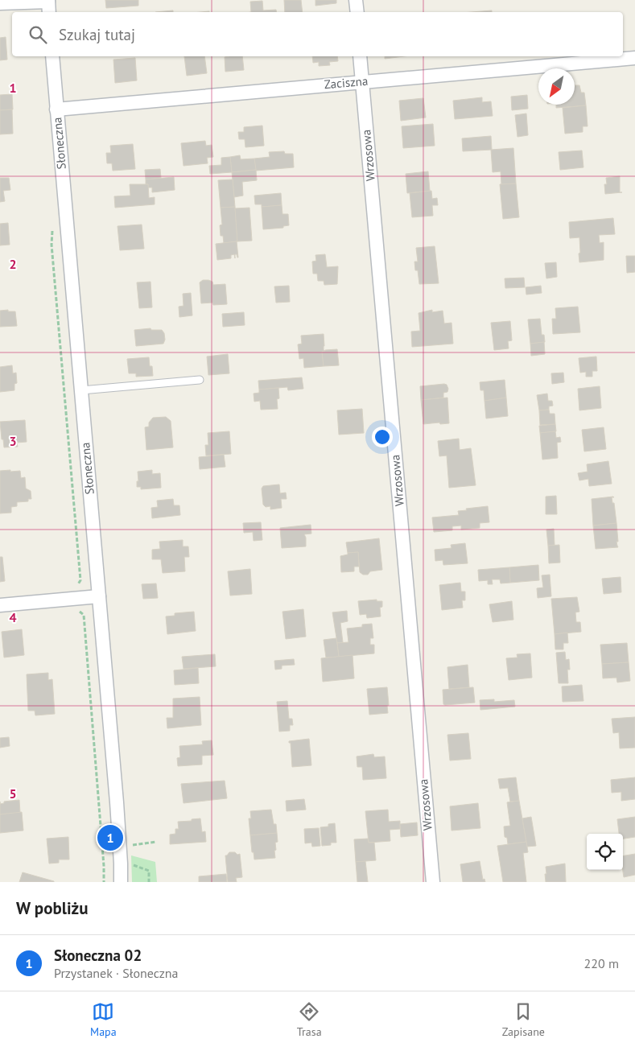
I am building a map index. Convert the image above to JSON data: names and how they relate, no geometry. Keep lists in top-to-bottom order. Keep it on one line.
{"streets":{"street":["Zaciszna","Słoneczna","Wrzosowa"]},"crossings":[["Zaciszna","Słoneczna"],["Zaciszna","Wrzosowa"]],"north":"bottom left","page":{"search":"Szukaj tutaj","pins":"1","heading":"W pobliżu","list":[{"mark":"1","name":"Słoneczna 02","note":"Przystanek · Słoneczna","value":"220 m"}],"nav":["Mapa","Trasa","Zapisane"]},"grid":{"rows":["1","2","3","4","5"]}}
